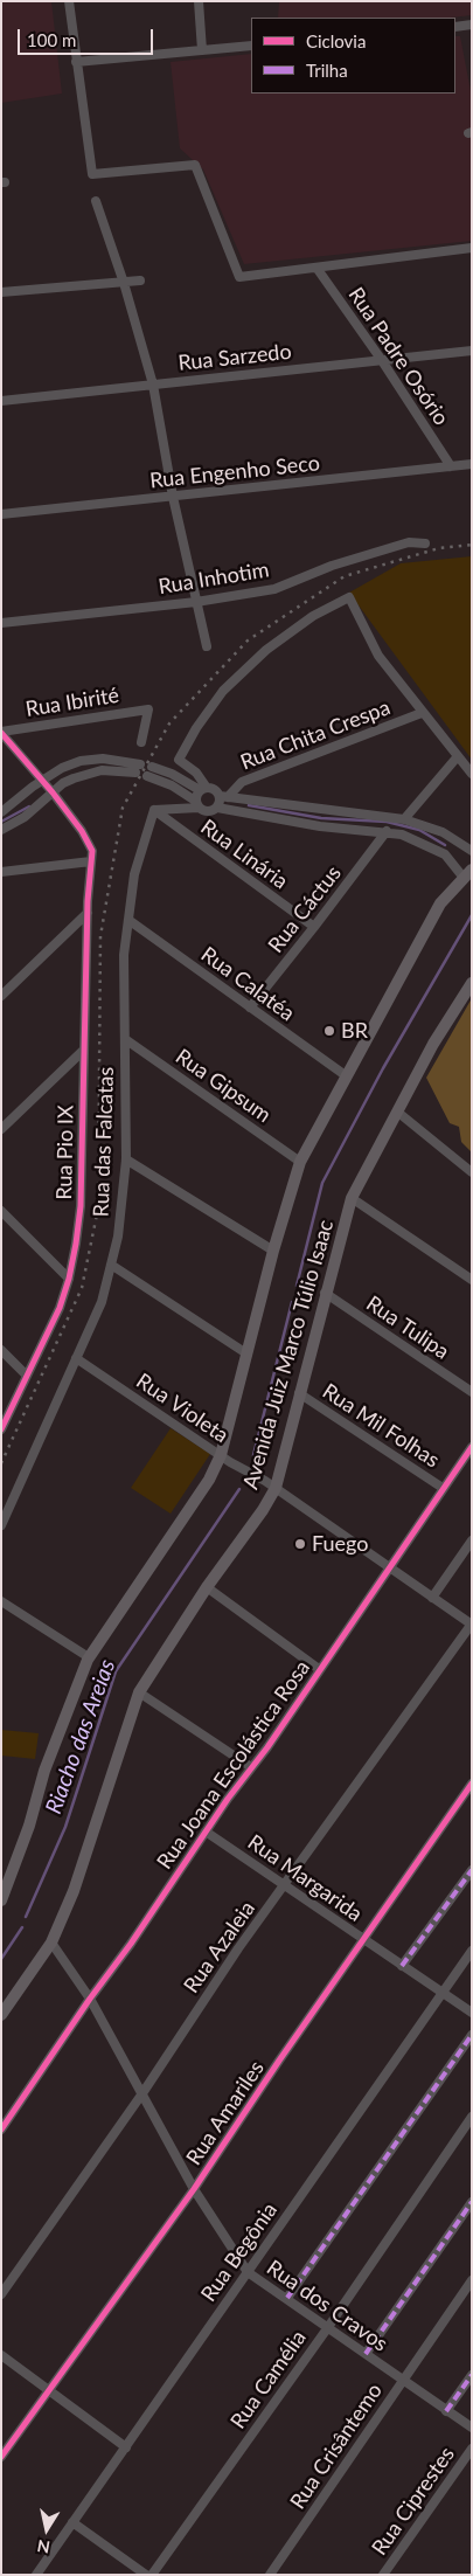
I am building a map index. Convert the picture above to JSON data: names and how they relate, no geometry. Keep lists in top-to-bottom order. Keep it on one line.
{"streets":{"main road":["Avenida Juiz Marco Túlio Isaac"],"street":["Rua Padre Osório","Rua Sarzedo","Rua Engenho Seco","Rua Inhotim","Rua Ibirité","Rua Chita Crespa","Rua Linária","Rua Cáctus","Rua Calatéa","Rua Gipsum","Rua das Falcatas","Rua Pio IX","Rua Tulipa","Rua Violeta","Rua Mil Folhas","Rua Joana Escolástica Rosa","Rua Margarida","Rua Azaleia","Rua Amariles","Rua Begônia","Rua dos Cravos","Rua Camélia","Rua Crisântemo","Rua Ciprestes"]},"crossings":[["Rua Padre Osório","Rua Sarzedo"],["Rua Padre Osório","Rua Engenho Seco"],["Rua Ibirité","Rua Pio IX"],["Rua Linária","Rua Cáctus"],["Rua Linária","Rua das Falcatas"],["Rua Cáctus","Rua Calatéa"],["Rua Calatéa","Rua das Falcatas"],["Rua Calatéa","Avenida Juiz Marco Túlio Isaac"],["Rua Gipsum","Rua das Falcatas"],["Rua Gipsum","Avenida Juiz Marco Túlio Isaac"],["Rua das Falcatas","Rua Violeta"],["Rua Tulipa","Avenida Juiz Marco Túlio Isaac"],["Avenida Juiz Marco Túlio Isaac","Rua Violeta"],["Avenida Juiz Marco Túlio Isaac","Rua Mil Folhas"],["Avenida Juiz Marco Túlio Isaac","Rua dos Cravos"],["Rua Violeta","Rua Joana Escolástica Rosa"],["Rua Violeta","Rua Azaleia"],["Rua Mil Folhas","Rua Joana Escolástica Rosa"],["Rua Joana Escolástica Rosa","Rua Margarida"],["Rua Joana Escolástica Rosa","Rua dos Cravos"],["Rua Margarida","Rua Azaleia"],["Rua Margarida","Rua Amariles"],["Rua Margarida","Rua Begônia"],["Rua Azaleia","Rua dos Cravos"],["Rua Amariles","Rua dos Cravos"],["Rua Begônia","Rua dos Cravos"],["Rua dos Cravos","Rua Camélia"],["Rua dos Cravos","Rua Crisântemo"]],"water":["Riacho das Areias"],"places":["BR","Fuego"],"legend":["Ciclovia","Trilha"],"scale_bar":"100 m","north":"bottom"}
